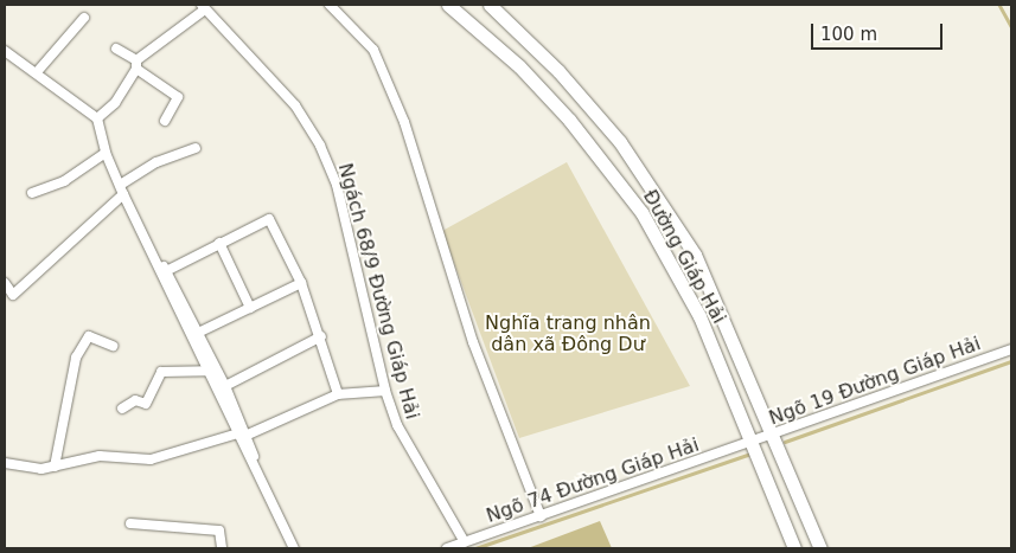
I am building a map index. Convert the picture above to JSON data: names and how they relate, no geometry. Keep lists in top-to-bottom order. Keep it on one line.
{"streets":{"highway":["Đường Giáp Hải"],"street":["Ngách 68/9 Đường Giáp Hải","Ngõ 19 Đường Giáp Hải","Ngõ 74 Đường Giáp Hải"]},"crossings":[["Đường Giáp Hải","Ngõ 19 Đường Giáp Hải"],["Đường Giáp Hải","Ngõ 74 Đường Giáp Hải"],["Ngách 68/9 Đường Giáp Hải","Ngõ 74 Đường Giáp Hải"],["Ngõ 19 Đường Giáp Hải","Ngõ 74 Đường Giáp Hải"]],"parks":["Nghĩa trang nhân dân xã Đông Dư"],"scale_bar":"100 m"}
